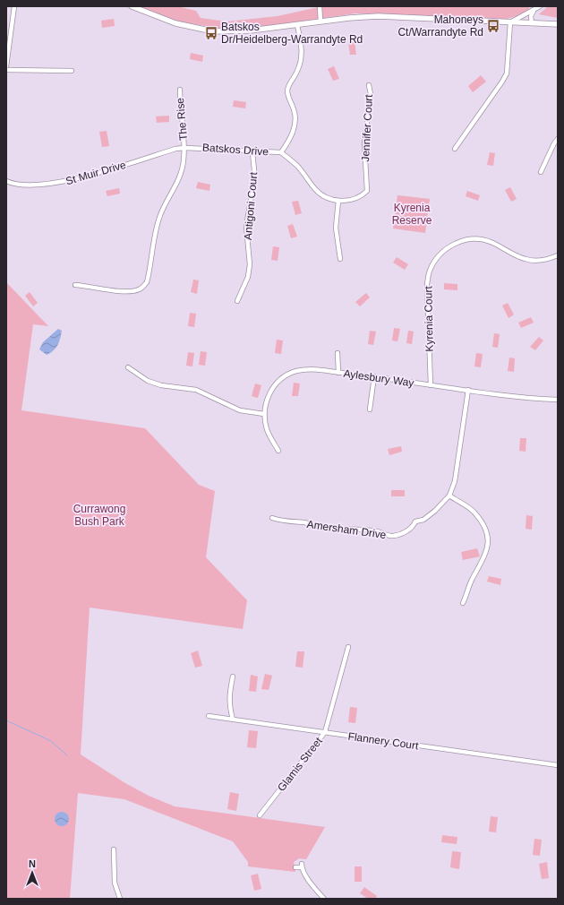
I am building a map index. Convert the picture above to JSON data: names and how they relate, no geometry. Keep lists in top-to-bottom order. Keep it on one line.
{"streets":{"street":["The Rise","Jennifer Court","Batskos Drive","St Muir Drive","Antigoni Court","Kyrenia Court","Aylesbury Way","Amersham Drive","Flannery Court","Glamis Street"]},"crossings":[["The Rise","Batskos Drive"],["The Rise","St Muir Drive"],["Jennifer Court","Batskos Drive"],["Batskos Drive","St Muir Drive"],["Batskos Drive","Antigoni Court"],["Kyrenia Court","Aylesbury Way"],["Aylesbury Way","Amersham Drive"],["Flannery Court","Glamis Street"]],"parks":["Kyrenia Reserve","Currawong Bush Park"],"places":{"bus stop":["Mahoneys Ct/Warrandyte Rd","Batskos Dr/Heidelberg-Warrandyte Rd"]},"north":"top"}
